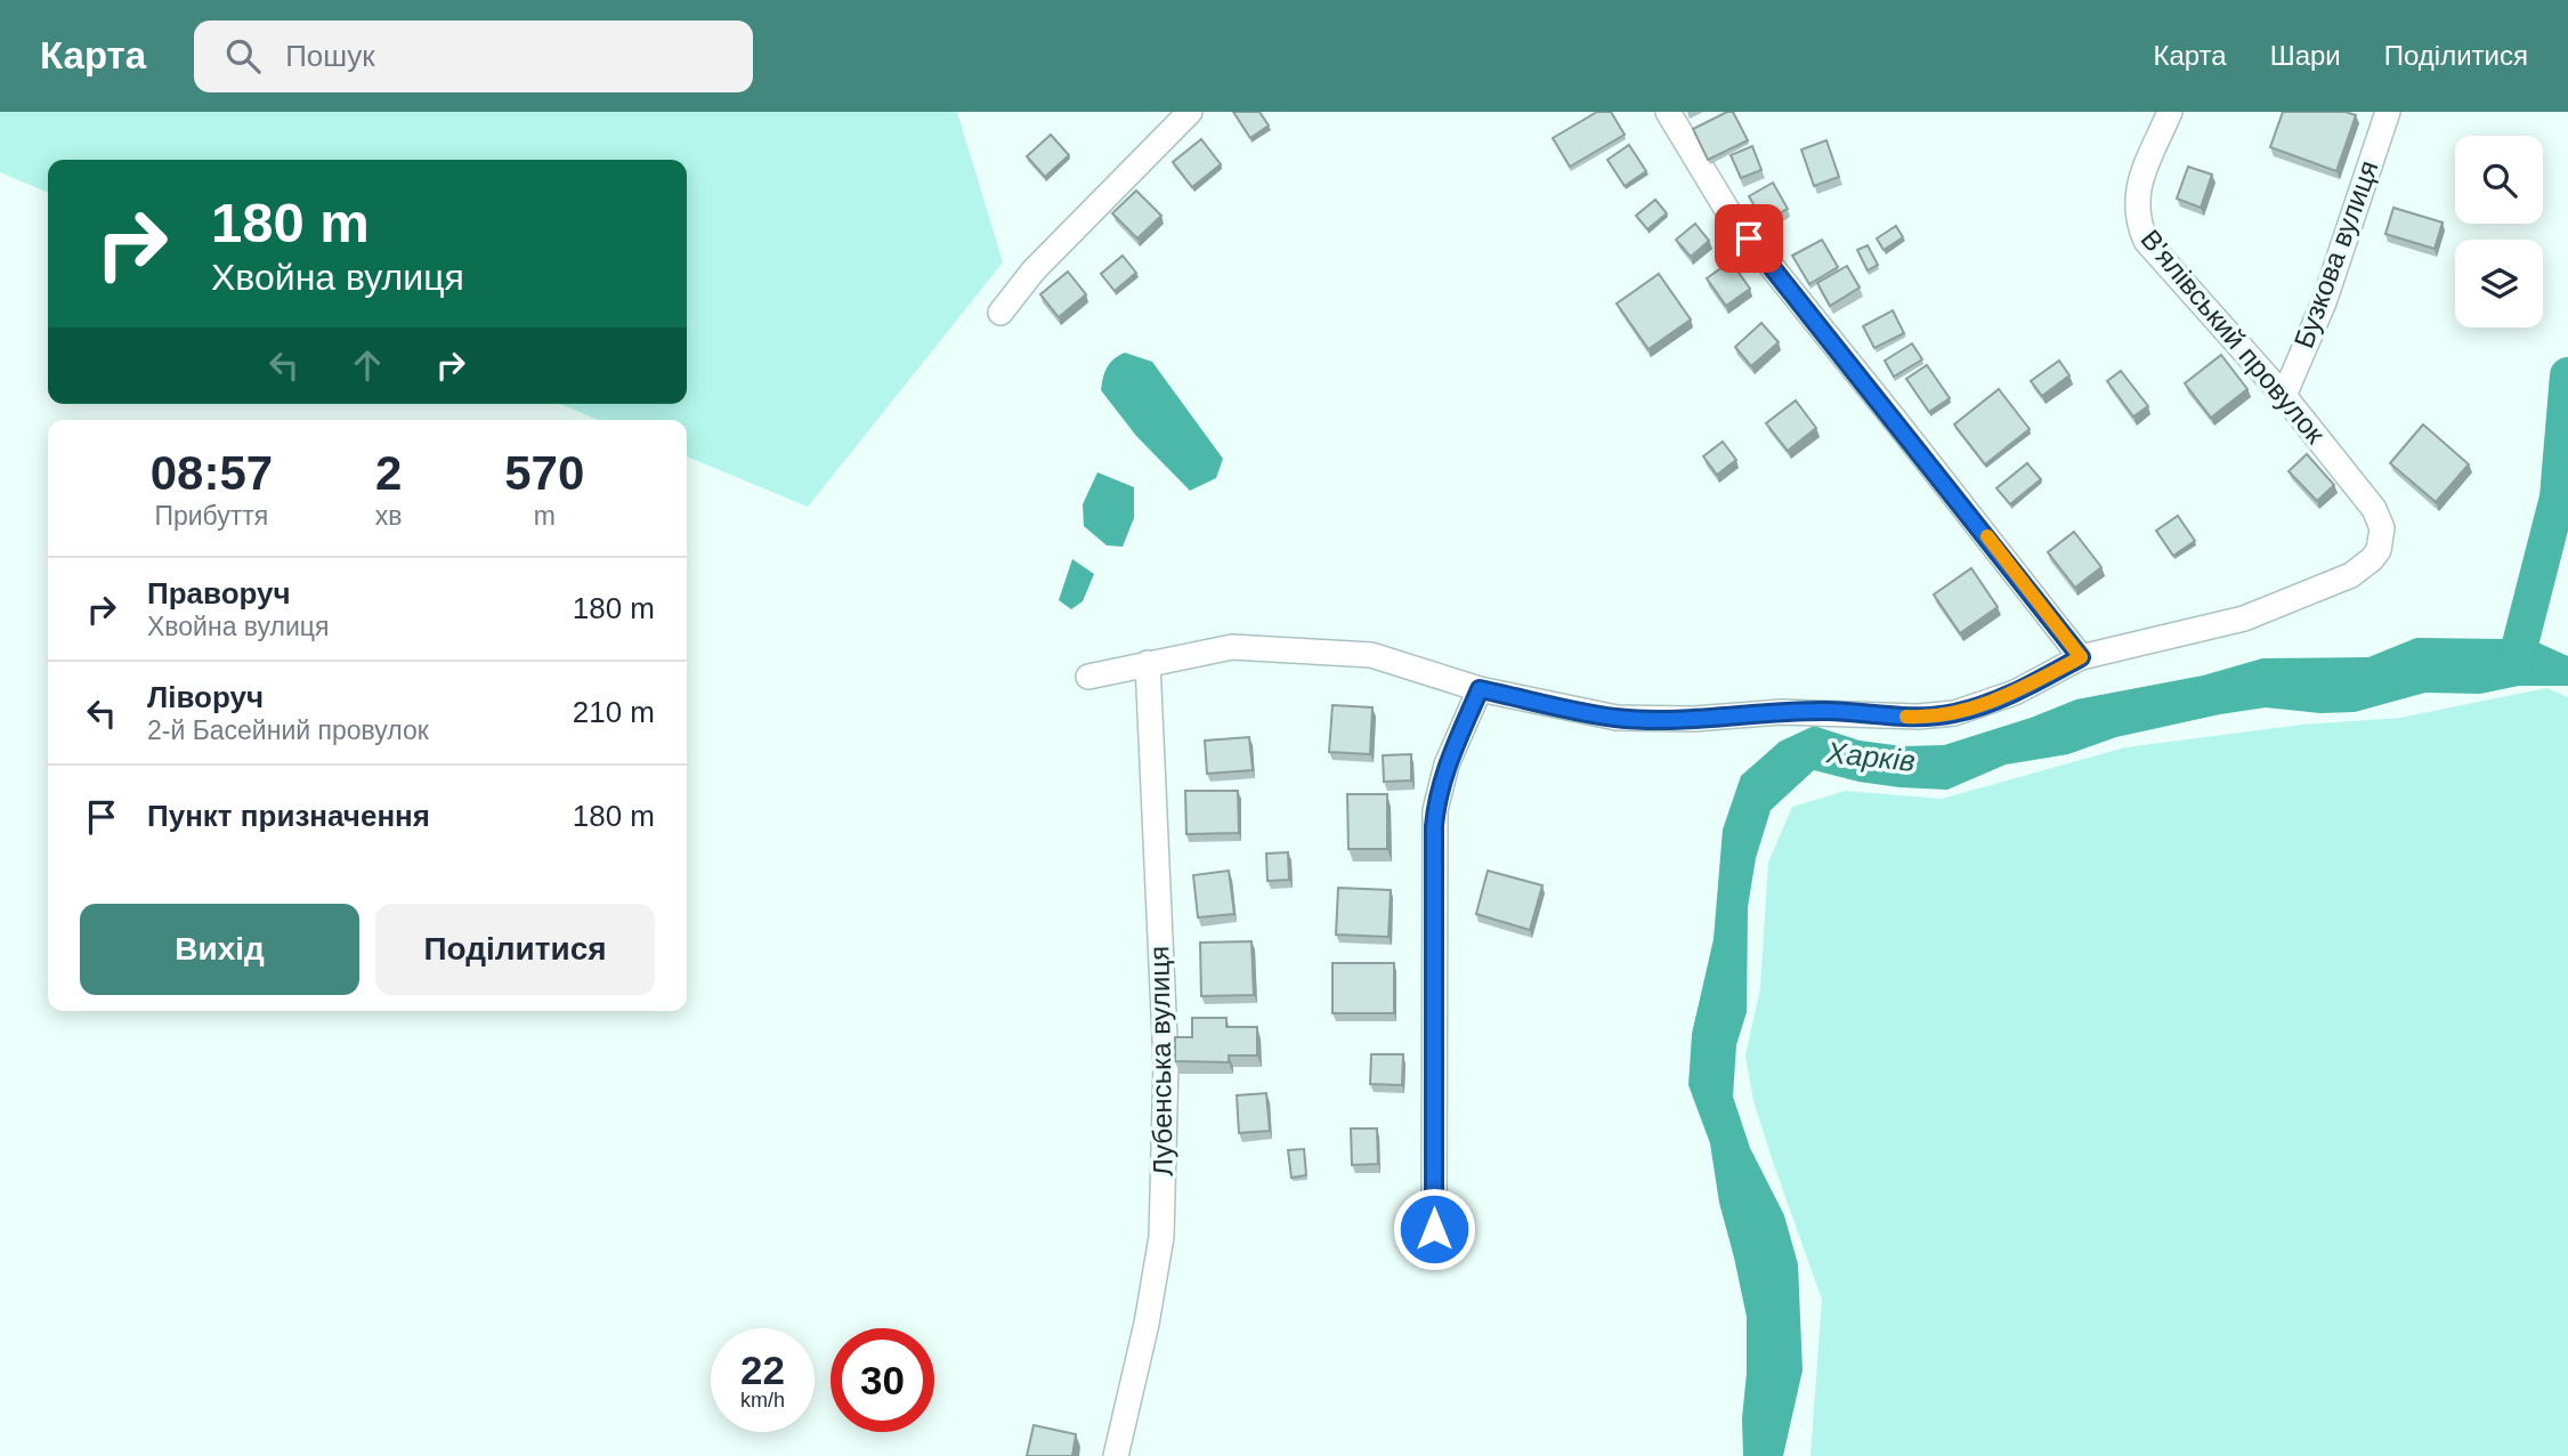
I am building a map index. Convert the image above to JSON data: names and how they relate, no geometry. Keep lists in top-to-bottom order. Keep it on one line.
{"streets":{"street":["Бузкова вулиця","В'ялівський провулок","Лубeнська вулиця"]},"crossings":[["Бузкова вулиця","В'ялівський провулок"]],"water":["Харків"],"page":{"header":"Карта","search":"Пошук","nav":["Карта","Шари","Поділитися"],"turn":["180 m","Хвойна вулиця"],"eta":["08:57","Прибуття","2","хв","570","m"],"list":[{"name":"Праворуч","note":"Хвойна вулиця","value":"180 m"},{"name":"Ліворуч","note":"2-й Басейний провулок","value":"210 m"},{"name":"Пункт призначення","value":"180 m"}],"buttons":["Вихід","Поділитися"],"speed":"22 km/h","limit":"30"}}
